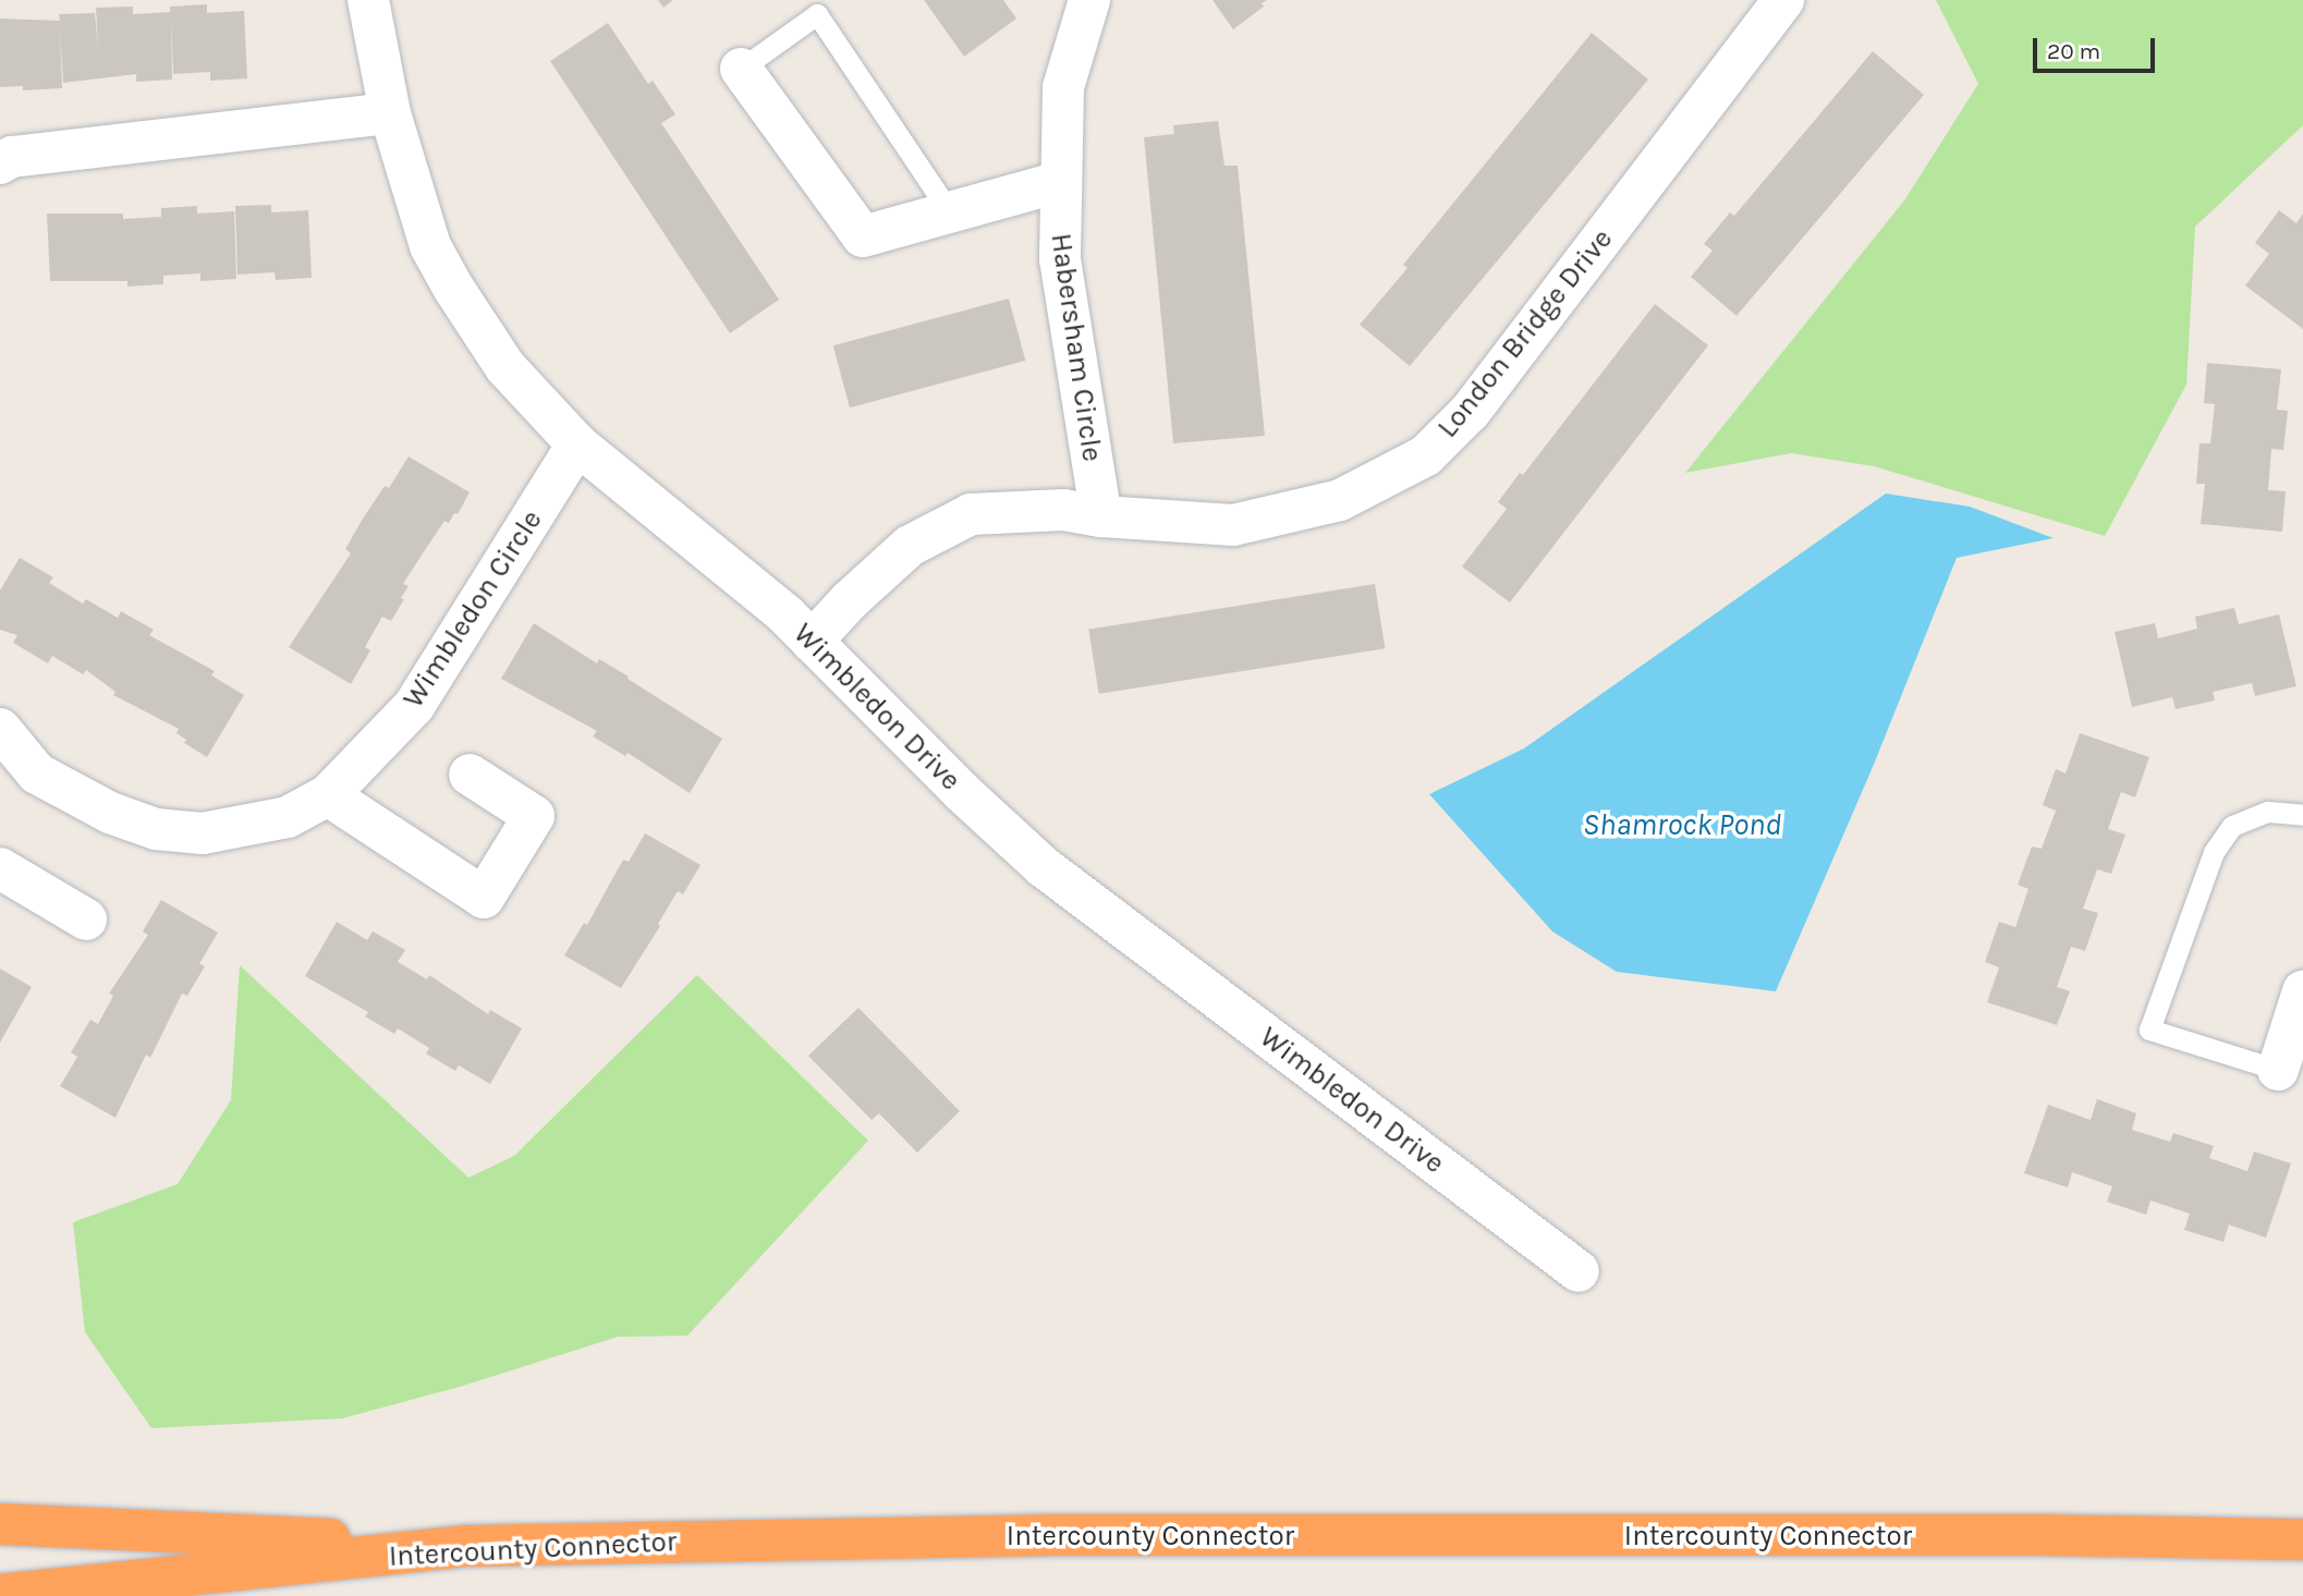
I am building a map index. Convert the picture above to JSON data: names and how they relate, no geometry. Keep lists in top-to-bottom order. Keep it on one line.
{"streets":{"highway":["Intercounty Connector"],"street":["London Bridge Drive","Habersham Circle","Wimbledon Circle","Wimbledon Drive"]},"crossings":[["London Bridge Drive","Habersham Circle"],["London Bridge Drive","Wimbledon Drive"],["Wimbledon Circle","Wimbledon Drive"]],"water":["Shamrock Pond"],"scale_bar":"20 m"}
